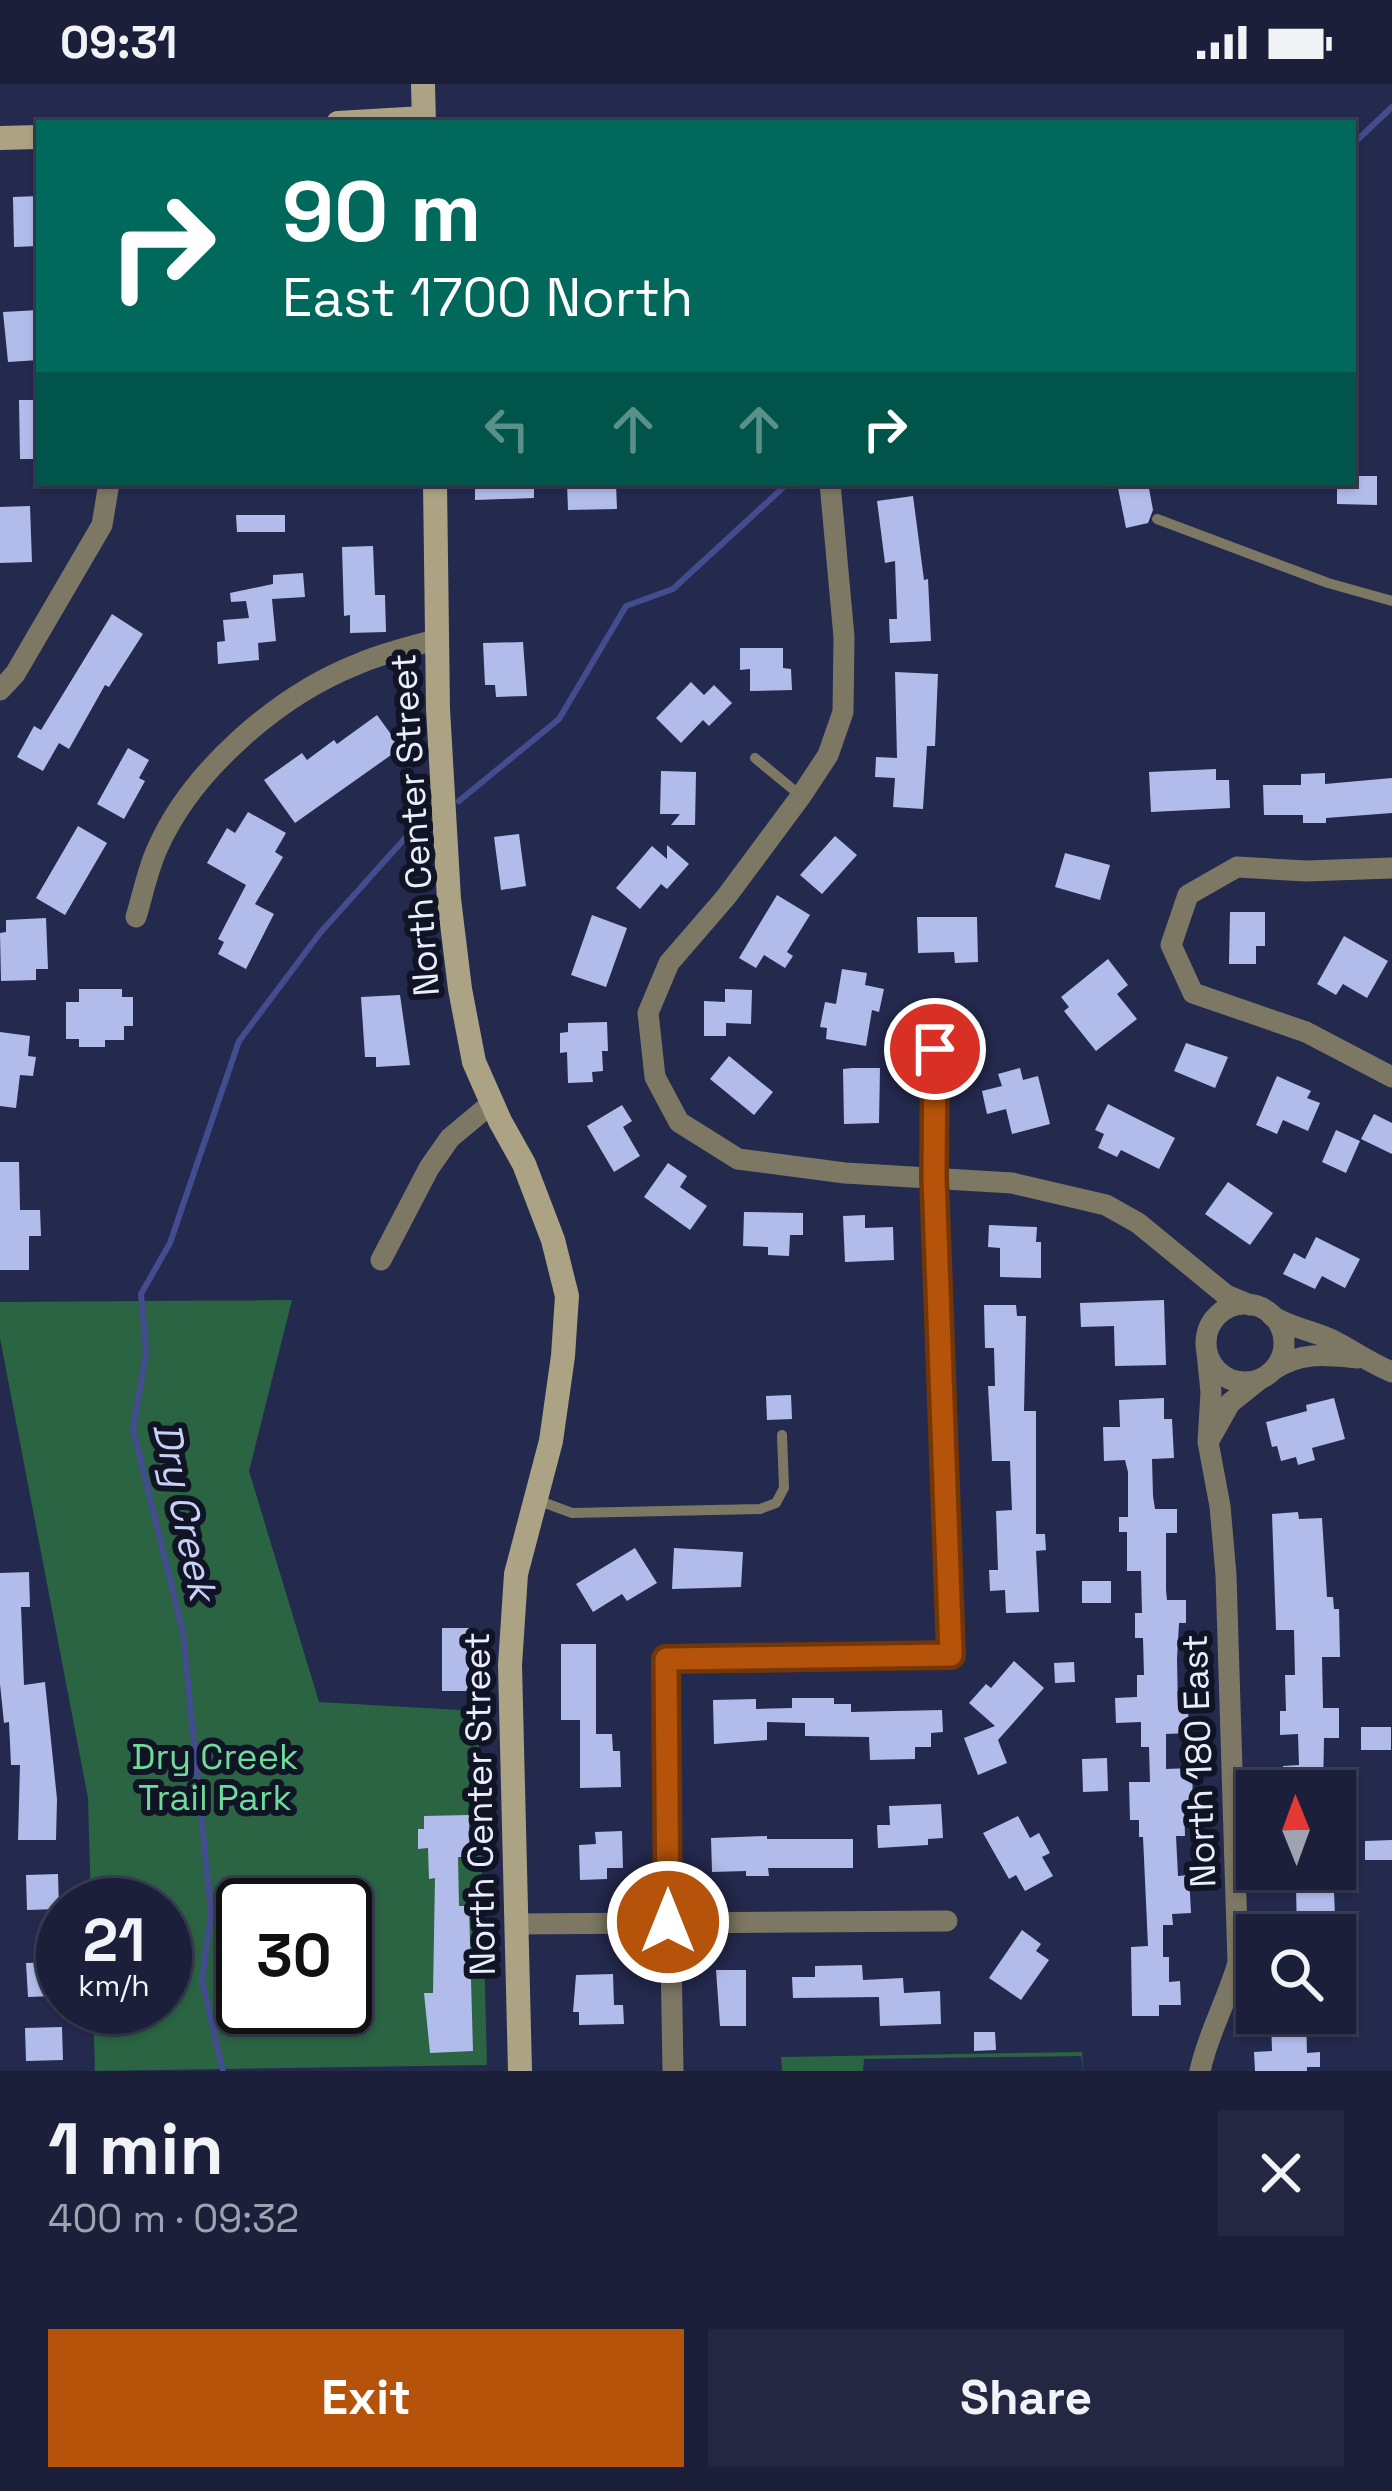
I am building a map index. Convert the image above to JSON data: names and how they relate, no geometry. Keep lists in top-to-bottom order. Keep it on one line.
{"streets":{"street":["North Center Street","North 180 East"]},"water":["Dry Creek"],"parks":["Dry Creek Trail Park"],"north":"top","page":{"status":"09:31","turn":["90 m","East 1700 North"],"speed":"21 km/h","limit":"30","heading":["1 min","400 m · 09:32"],"buttons":["Exit","Share"]}}
